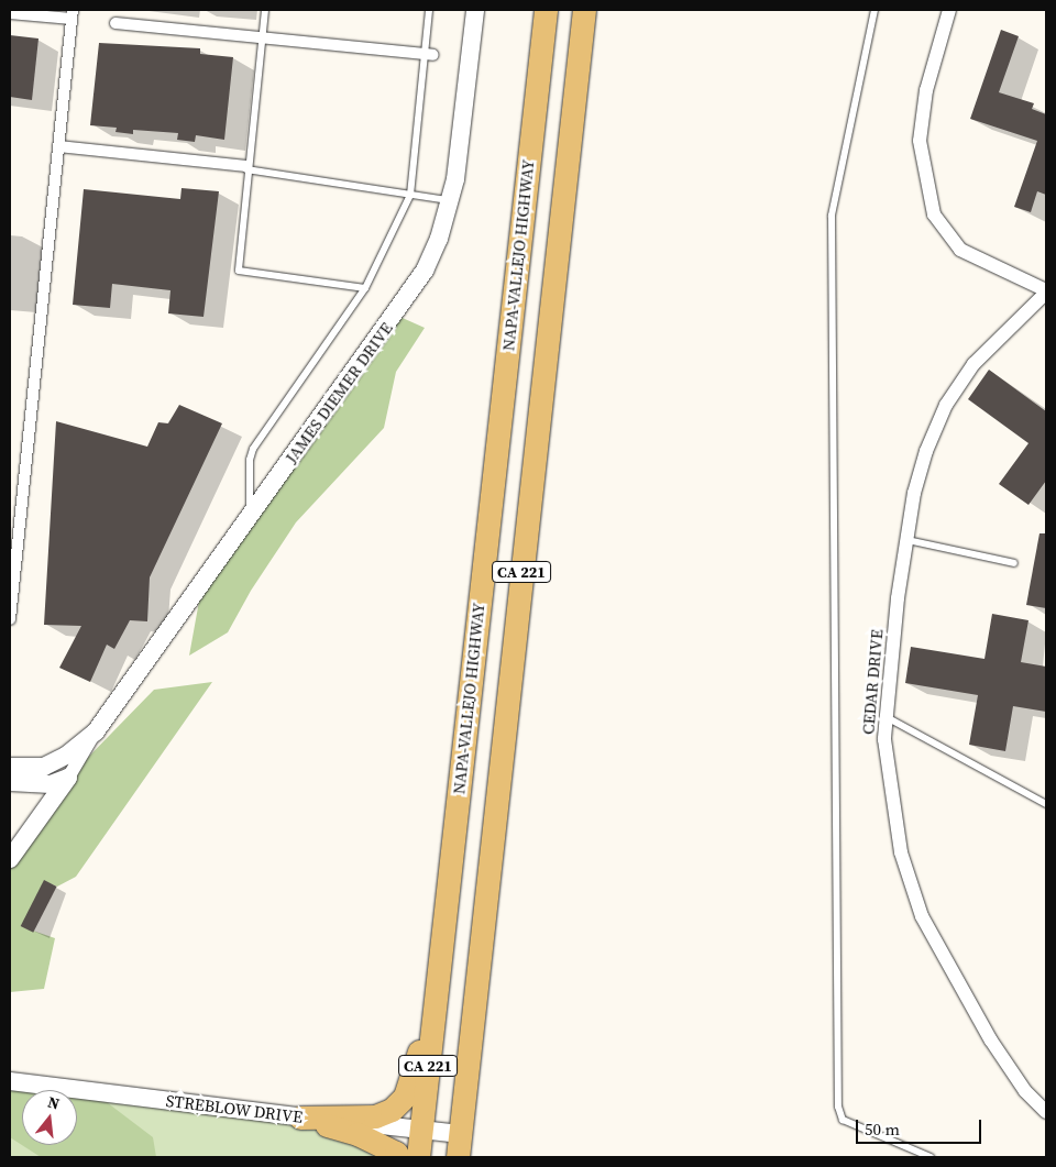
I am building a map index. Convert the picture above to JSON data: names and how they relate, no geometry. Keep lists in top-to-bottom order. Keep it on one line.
{"streets":{"main road":["NAPA-VALLEJO HIGHWAY","CA 221"],"street":["JAMES DIEMER DRIVE","CEDAR DRIVE","STREBLOW DRIVE"]},"crossings":[["NAPA-VALLEJO HIGHWAY","STREBLOW DRIVE"],["CA 221","STREBLOW DRIVE"]],"scale_bar":"50 m","north":"top"}
